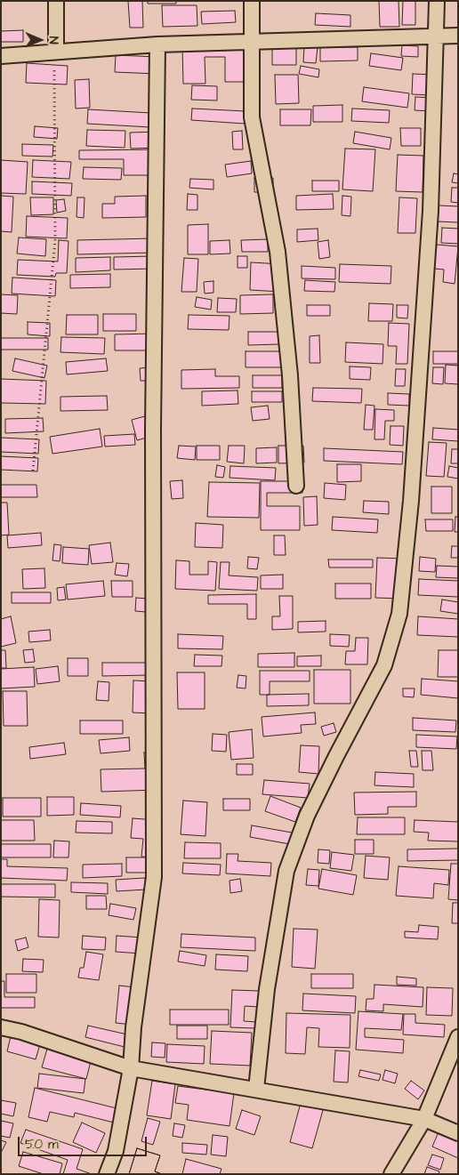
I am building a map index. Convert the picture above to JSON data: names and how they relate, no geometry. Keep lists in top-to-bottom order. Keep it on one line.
{"scale_bar":"50 m","north":"right"}
